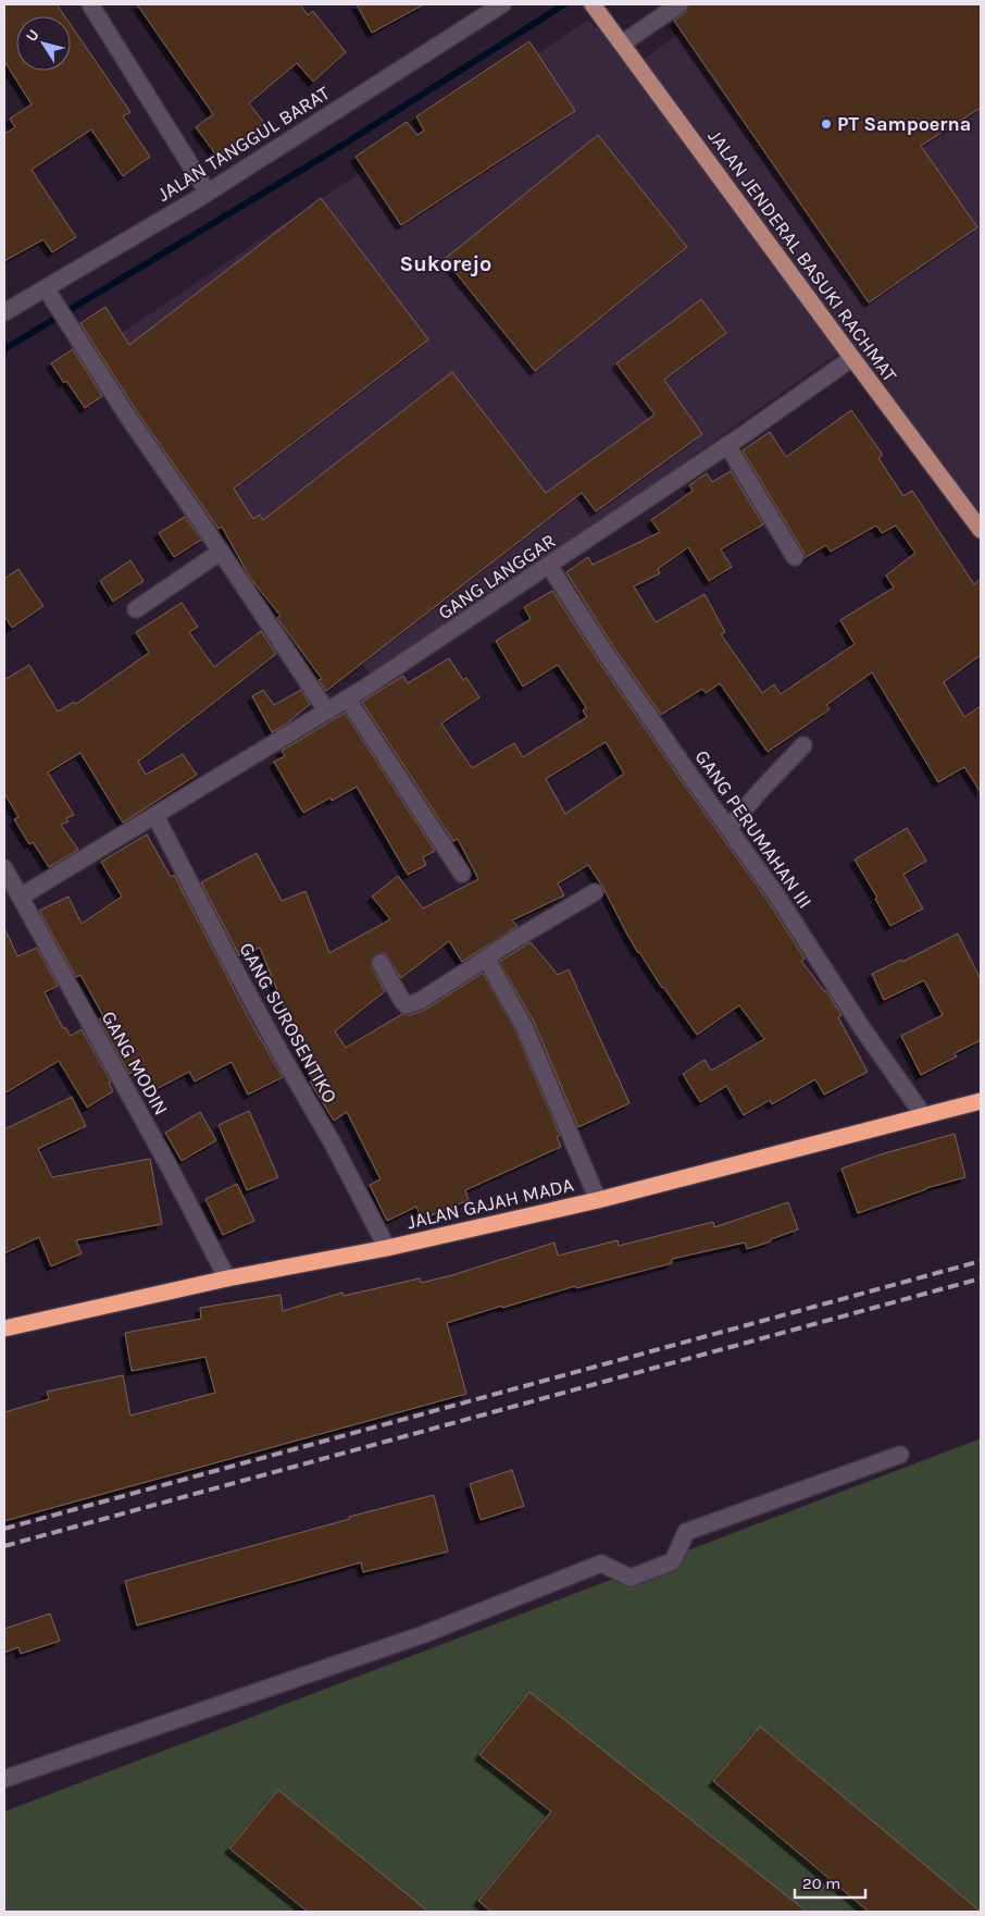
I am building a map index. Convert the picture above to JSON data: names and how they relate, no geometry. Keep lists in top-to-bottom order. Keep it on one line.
{"streets":{"highway":["JALAN GAJAH MADA"],"main road":["JALAN JENDERAL BASUKI RACHMAT"],"street":["JALAN TANGGUL BARAT","GANG LANGGAR","GANG PERUMAHAN III","GANG SUROSENTIKO","GANG MODIN"]},"crossings":[["JALAN JENDERAL BASUKI RACHMAT","GANG LANGGAR"],["GANG LANGGAR","GANG PERUMAHAN III"],["GANG LANGGAR","GANG SUROSENTIKO"],["GANG LANGGAR","GANG MODIN"],["GANG PERUMAHAN III","JALAN GAJAH MADA"],["GANG SUROSENTIKO","JALAN GAJAH MADA"],["GANG MODIN","JALAN GAJAH MADA"]],"districts":["Sukorejo"],"places":["PT Sampoerna"],"scale_bar":"20 m","north":"top left"}
